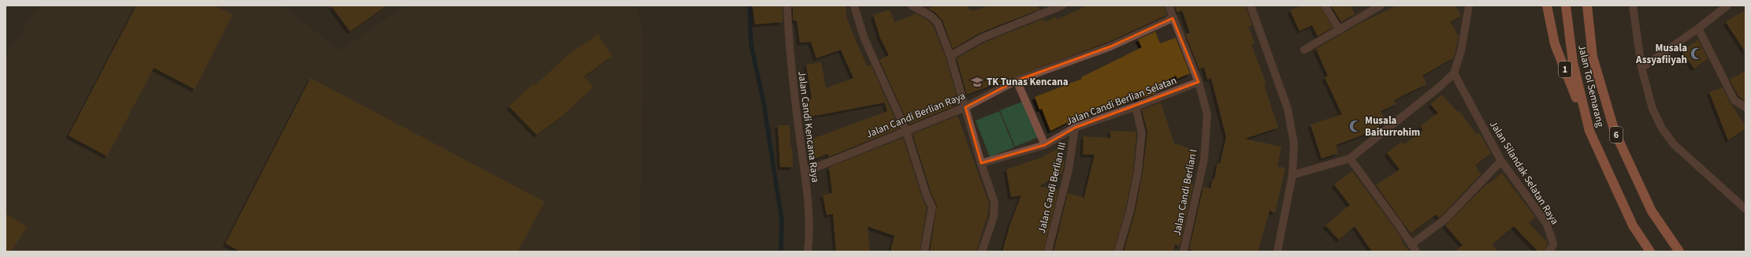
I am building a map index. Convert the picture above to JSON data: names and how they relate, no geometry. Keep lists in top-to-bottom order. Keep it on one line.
{"streets":{"highway":["1","Jalan Tol Semarang","6"],"street":["Jalan Candi Berlian Selatan","Jalan Candi Berlian Raya","Jalan Candi Kencana Raya","Jalan Silandak Selatan Raya","Jalan Candi Berlian III","Jalan Candi Berlian I"]},"crossings":[["1","Jalan Tol Semarang"],["Jalan Candi Berlian Selatan","Jalan Candi Berlian III"],["Jalan Candi Berlian Selatan","Jalan Candi Berlian I"],["Jalan Candi Berlian Raya","Jalan Candi Kencana Raya"],["Jalan Candi Berlian Raya","Jalan Candi Berlian I"]],"places":{"mosque":["Musala Assyafiiyah","Musala Baiturrohim"],"school or university":["TK Tunas Kencana"]}}
